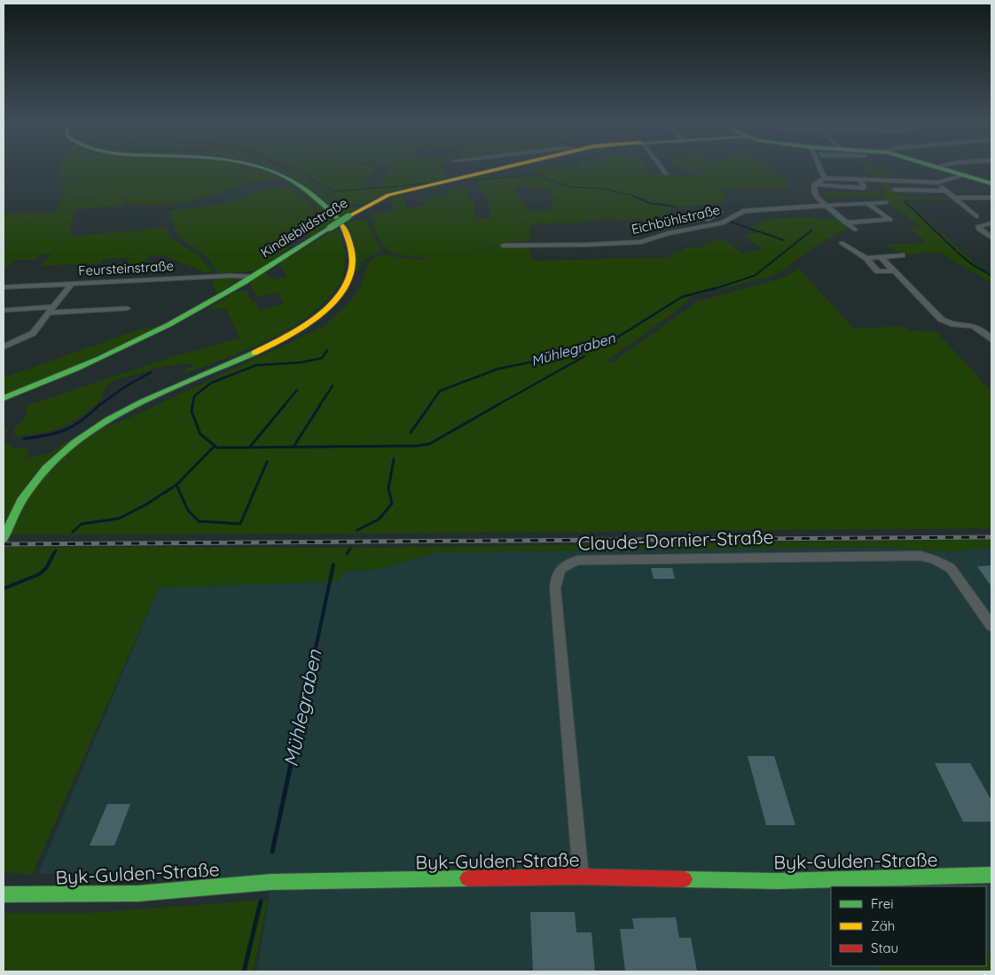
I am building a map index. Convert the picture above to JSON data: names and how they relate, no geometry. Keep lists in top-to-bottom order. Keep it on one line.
{"streets":{"main road":["Kindlebildstraße","Byk-Gulden-Straße"],"street":["Eichbühlstraße","Feursteinstraße","Claude-Dornier-Straße"]},"crossings":[["Kindlebildstraße","Feursteinstraße"],["Claude-Dornier-Straße","Byk-Gulden-Straße"]],"water":["Mühlegraben"],"legend":["Frei","Zäh","Stau"]}
